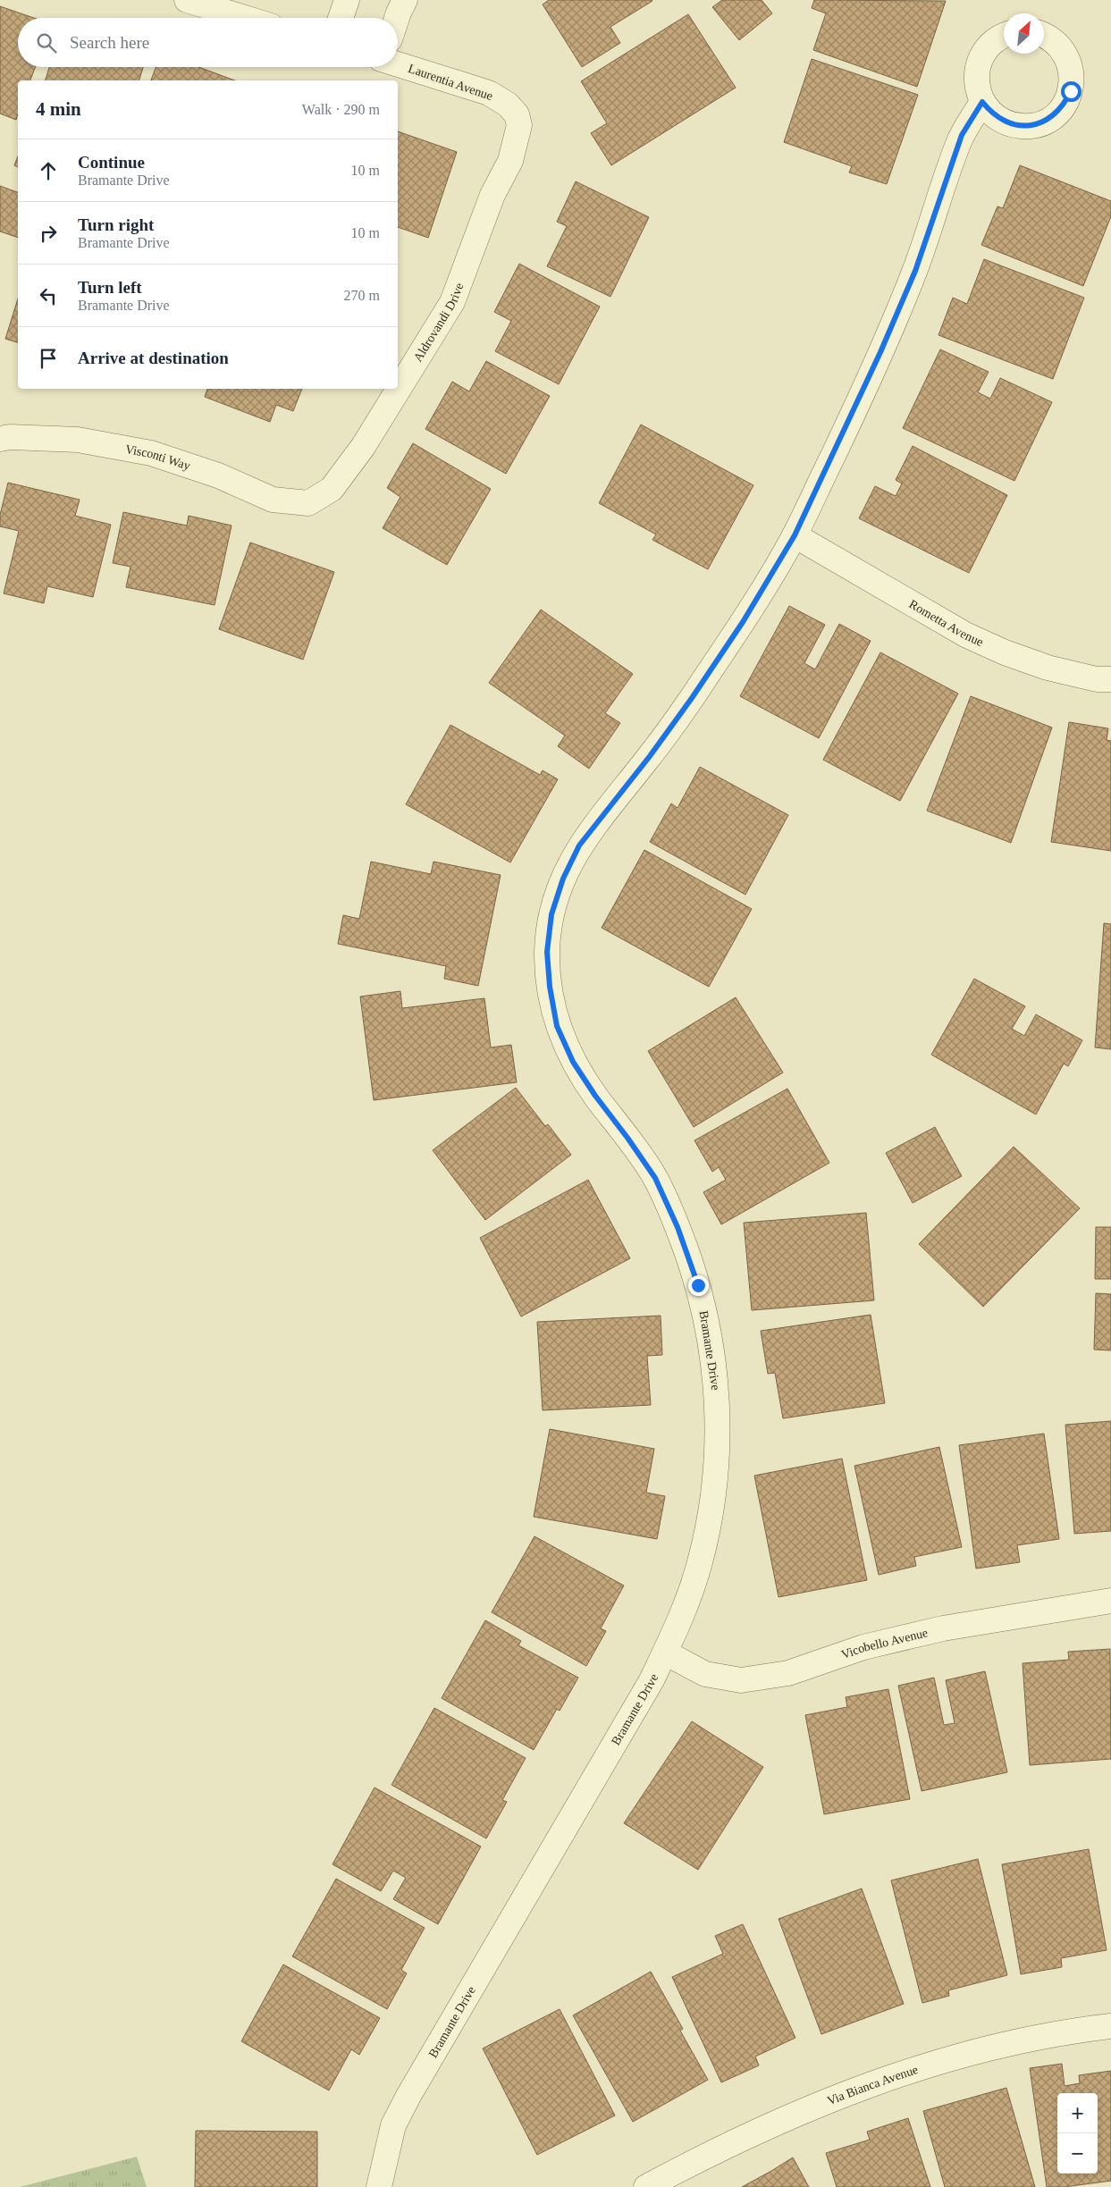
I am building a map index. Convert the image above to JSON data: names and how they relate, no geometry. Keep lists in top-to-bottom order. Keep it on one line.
{"streets":{"street":["Laurentia Avenue","Aldrovandi Drive","Visconti Way","Rometta Avenue","Bramante Drive","Vicobello Avenue","Via Bianca Avenue"]},"crossings":[["Laurentia Avenue","Aldrovandi Drive"],["Aldrovandi Drive","Visconti Way"],["Rometta Avenue","Bramante Drive"],["Bramante Drive","Vicobello Avenue"]],"north":"top right","page":{"search":"Search here","heading":["4 min","Walk · 290 m"],"list":[["Continue","Bramante Drive","10 m"],["Turn right","Bramante Drive","10 m"],["Turn left","Bramante Drive","270 m"],"Arrive at destination"],"map_buttons":["+","−"]}}
